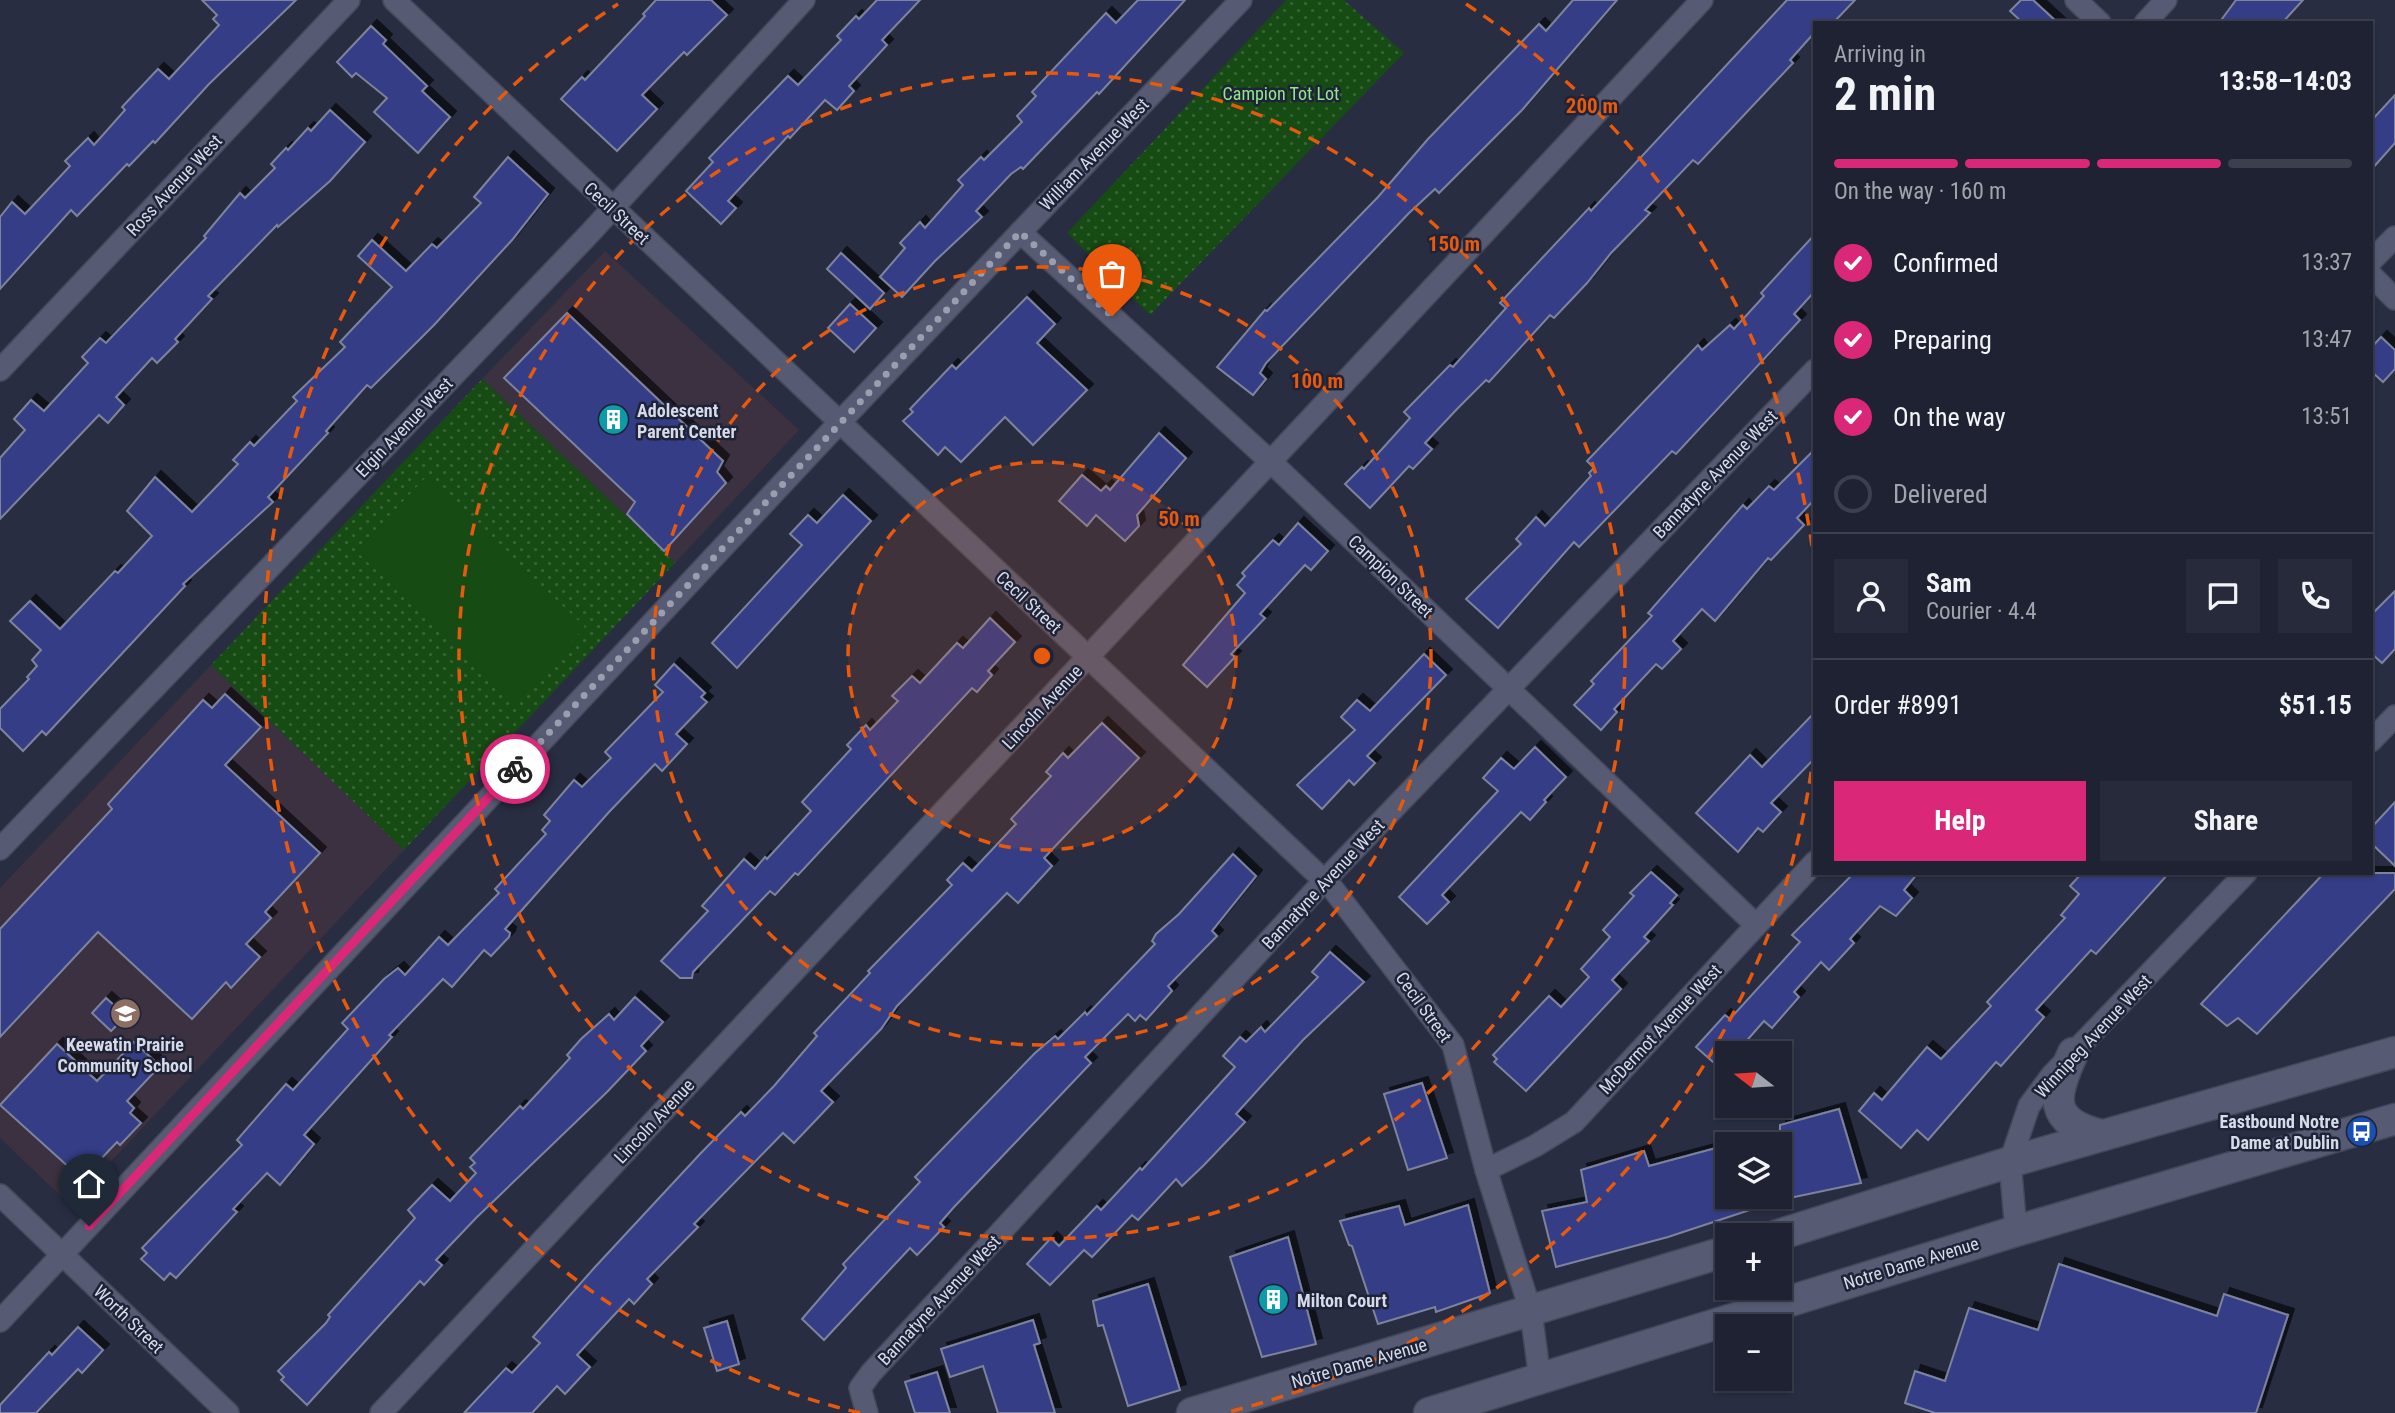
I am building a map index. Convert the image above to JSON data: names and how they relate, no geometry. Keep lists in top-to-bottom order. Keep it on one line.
{"streets":{"main road":["Notre Dame Avenue"],"street":["William Avenue West","Ross Avenue West","Cecil Street","Elgin Avenue West","Bannatyne Avenue West","Campion Street","Lincoln Avenue","McDermot Avenue West","Winnipeg Avenue West","Worth Street"]},"crossings":[["William Avenue West","Cecil Street"],["William Avenue West","Campion Street"],["William Avenue West","Worth Street"],["Cecil Street","Elgin Avenue West"],["Cecil Street","Bannatyne Avenue West"],["Cecil Street","Lincoln Avenue"],["Cecil Street","McDermot Avenue West"],["Cecil Street","Notre Dame Avenue"],["Bannatyne Avenue West","Campion Street"],["Campion Street","Lincoln Avenue"],["Campion Street","McDermot Avenue West"],["Winnipeg Avenue West","Notre Dame Avenue"]],"parks":["Campion Tot Lot"],"places":{"building":["Adolescent Parent Center","Milton Court"],"school or university":["Keewatin Prairie Community School"],"bus stop":["Eastbound Notre Dame at Dublin"]},"north":"left","page":{"heading":["2 min","Arriving in","13:58–14:03"],"panel":["Sam","Courier · 4.4","Order #8991","$51.15"],"bar":"On the way · 160 m","list":[["Confirmed","13:37"],["Preparing","13:47"],["On the way","13:51"],"Delivered"],"buttons":["Help","Share"],"map_buttons":["+","−"]},"rings":["200 m","150 m","100 m","50 m"]}
